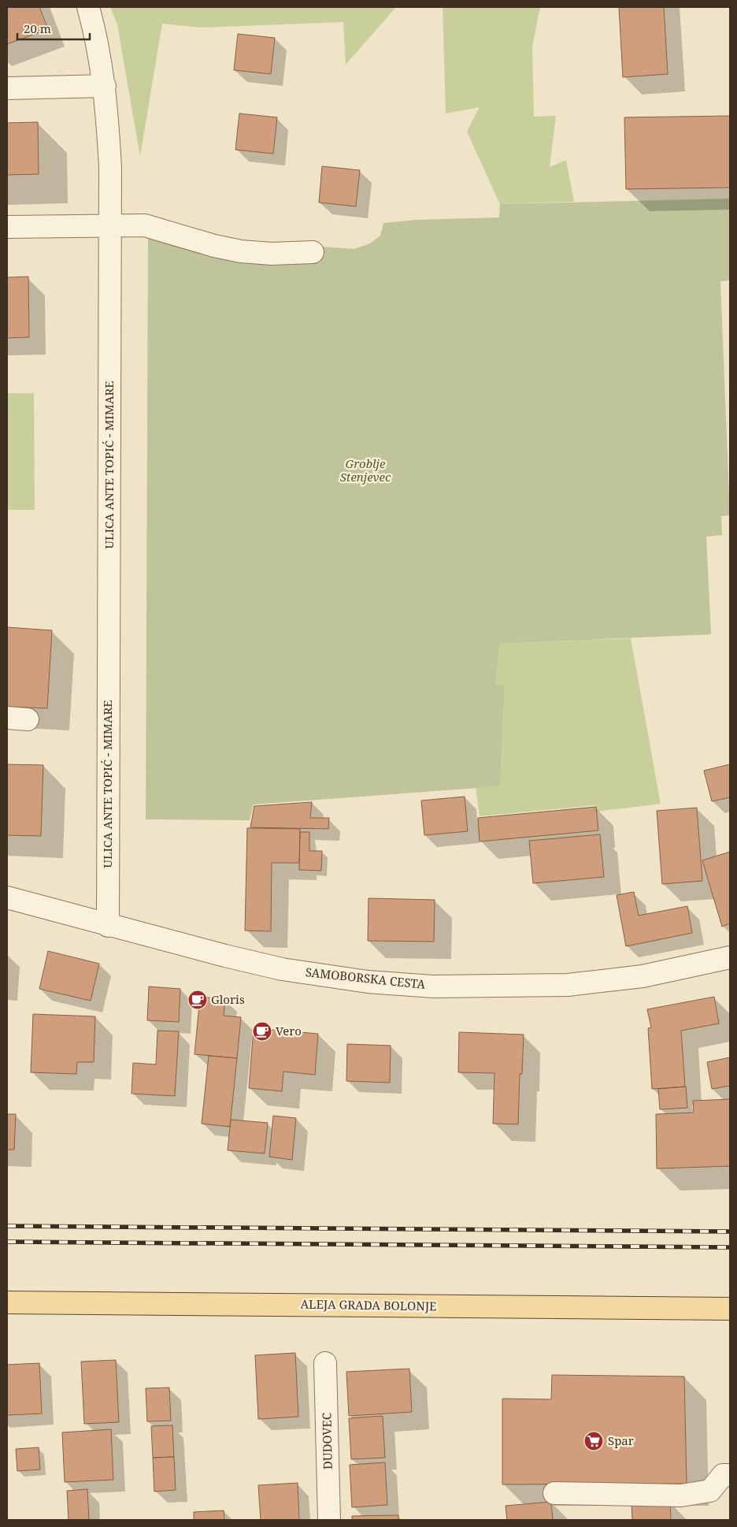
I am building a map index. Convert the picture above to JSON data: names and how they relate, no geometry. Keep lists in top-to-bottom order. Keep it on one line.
{"streets":{"main road":["ALEJA GRADA BOLONJE"],"street":["ULICA ANTE TOPIĆ - MIMARE","SAMOBORSKA CESTA","DUDOVEC"]},"crossings":[["ULICA ANTE TOPIĆ - MIMARE","SAMOBORSKA CESTA"]],"parks":["Groblje Stenjevec"],"places":{"cafe":["Gloris","Vero"],"supermarket":["Spar"]},"scale_bar":"20 m"}
